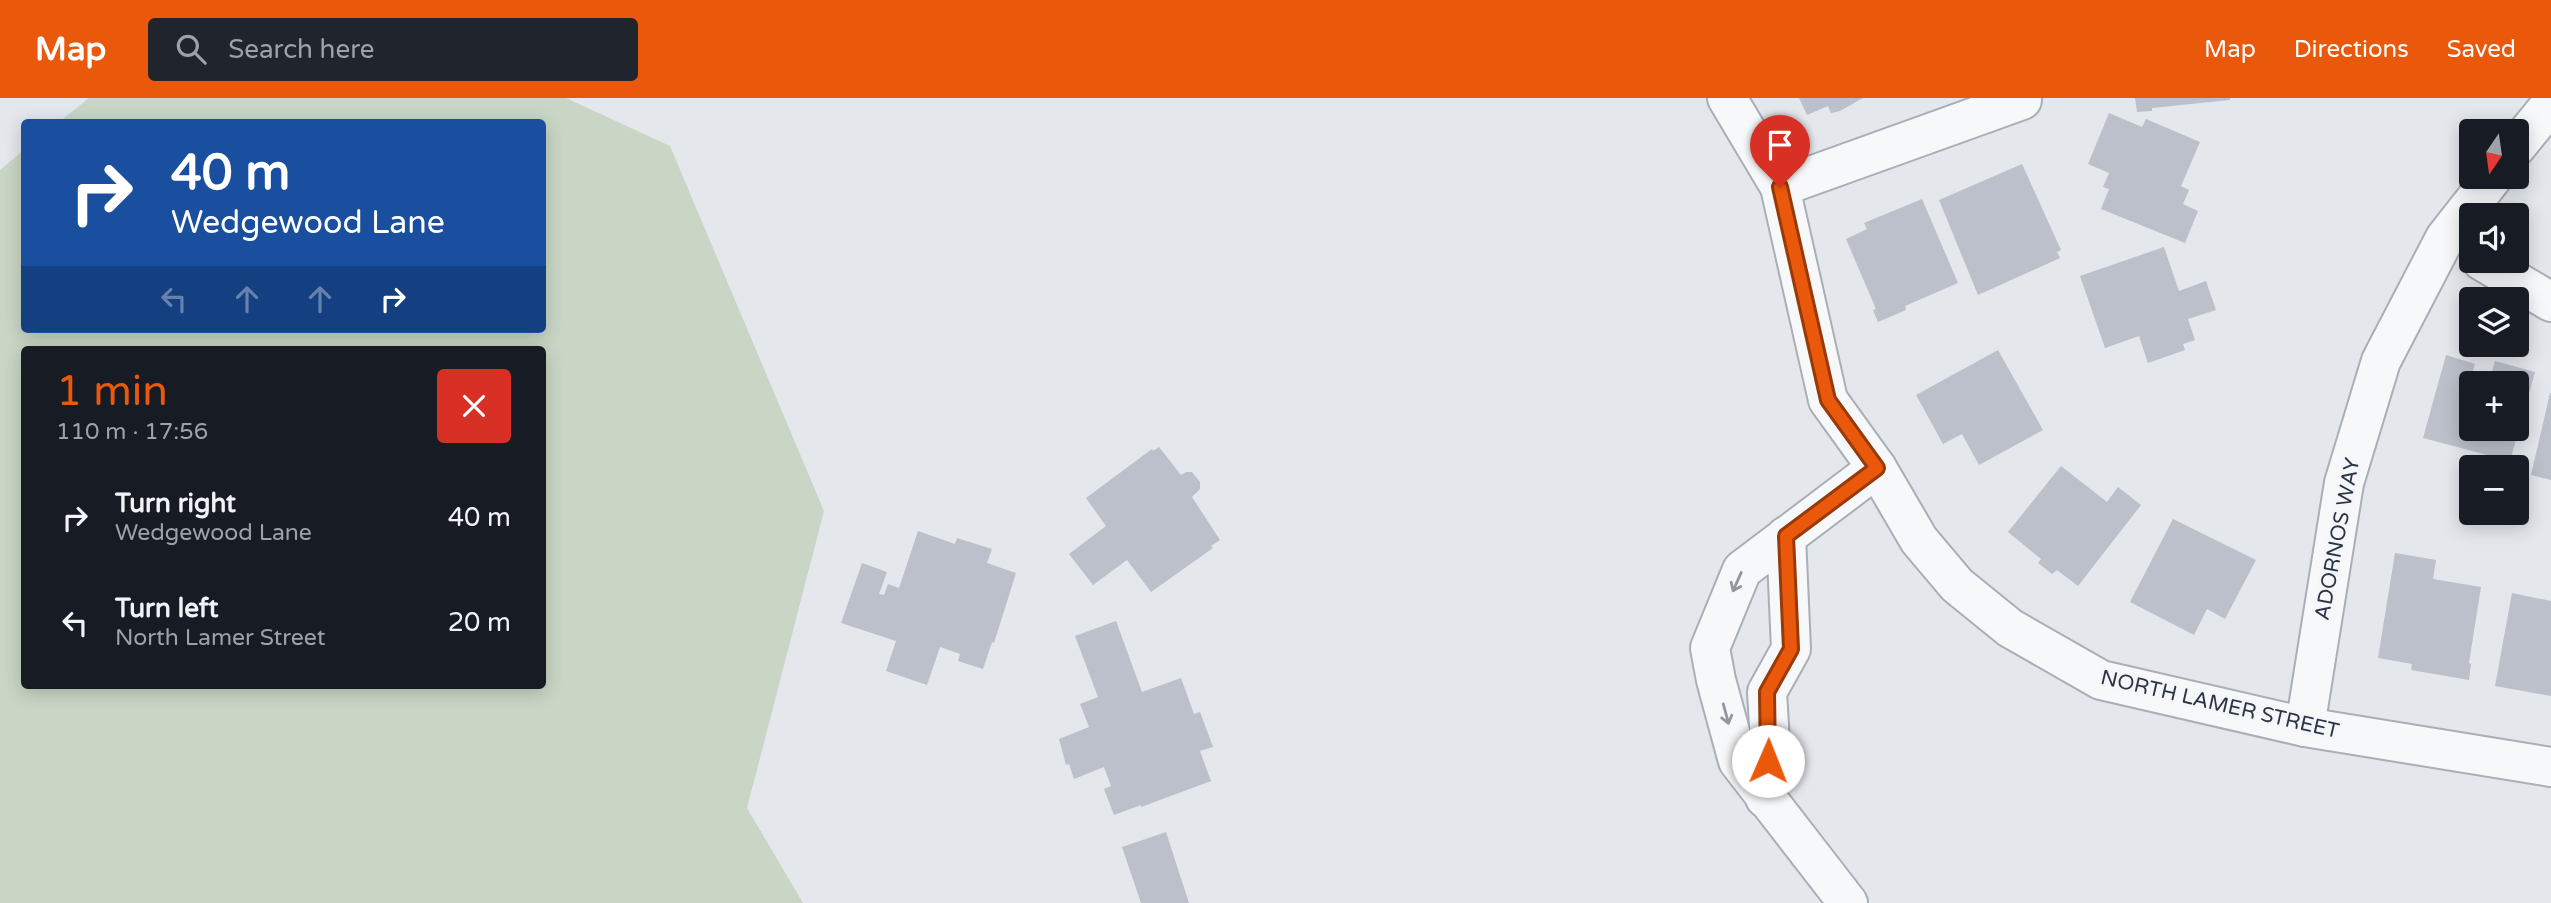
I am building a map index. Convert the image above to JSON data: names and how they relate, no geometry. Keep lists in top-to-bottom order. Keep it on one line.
{"streets":{"street":["ADORNOS WAY","NORTH LAMER STREET"]},"crossings":[["ADORNOS WAY","NORTH LAMER STREET"]],"north":"bottom","page":{"header":"Map","search":"Search here","nav":["Map","Directions","Saved"],"map_buttons":["+","−"],"turn":["40 m","Wedgewood Lane"],"heading":["1 min","110 m · 17:56"],"list":[{"name":"Turn right","note":"Wedgewood Lane","value":"40 m"},{"name":"Turn left","note":"North Lamer Street","value":"20 m"}]}}
